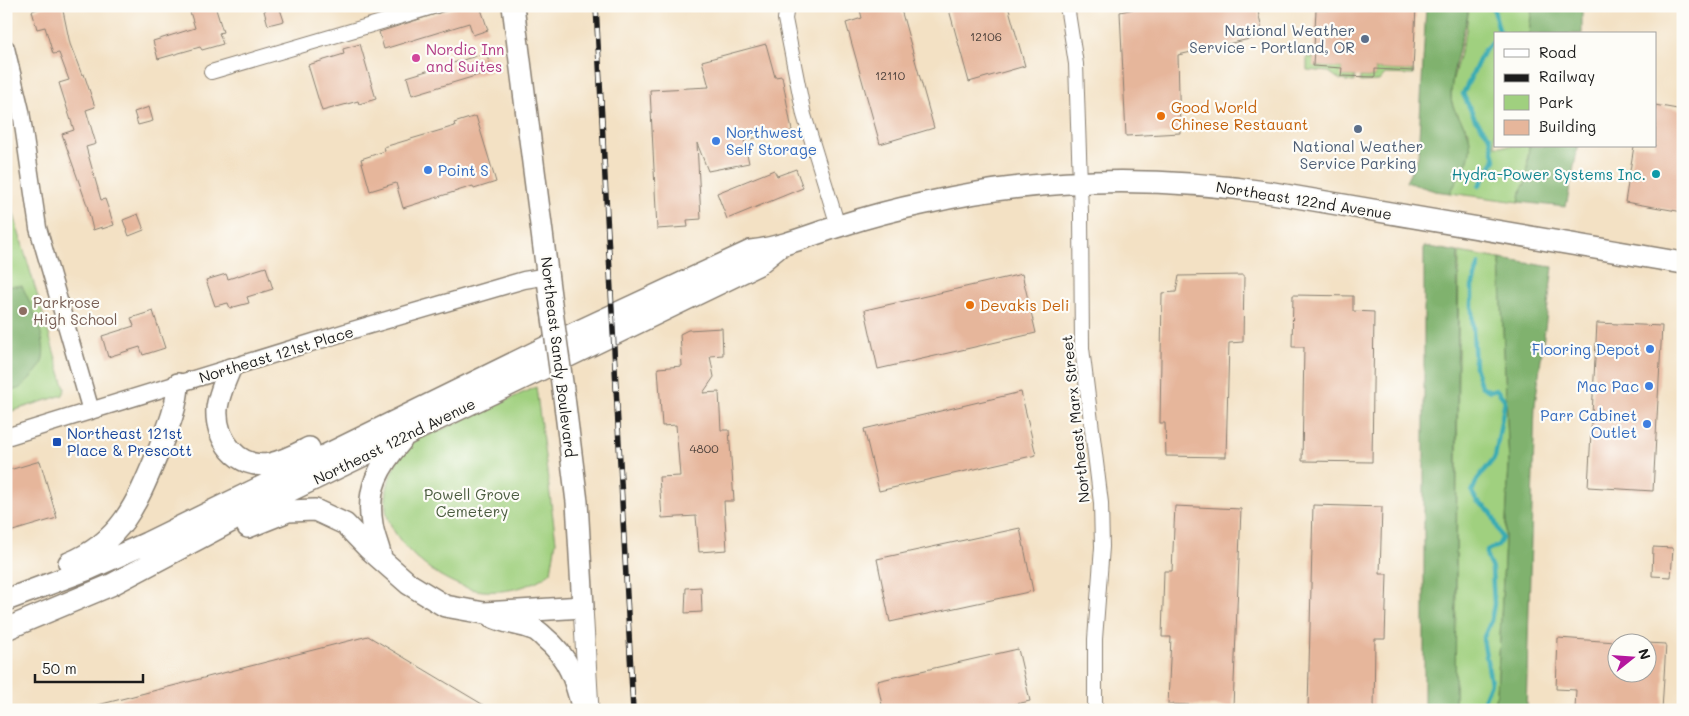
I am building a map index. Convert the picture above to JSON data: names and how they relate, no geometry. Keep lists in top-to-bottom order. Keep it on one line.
{"streets":{"main road":["Northeast 122nd Avenue","Northeast Sandy Boulevard"],"street":["Northeast 121st Place","Northeast Marx Street"]},"crossings":[["Northeast 122nd Avenue","Northeast Marx Street"],["Northeast 121st Place","Northeast Sandy Boulevard"]],"parks":["Powell Grove Cemetery"],"places":{"other":["National Weather Service - Portland, OR","Nordic Inn and Suites","Good World Chinese Restauant","National Weather Service Parking","Northwest Self Storage","Point S","Hydra-Power Systems Inc.","Devakis Deli","Parkrose High School","Flooring Depot","Mac Pac","Parr Cabinet Outlet"],"transit":["Northeast 121st Place & Prescott"]},"house_numbers":["12106","12110","4800"],"legend":["Road","Railway","Park","Building"],"scale_bar":"50 m","north":"right"}
